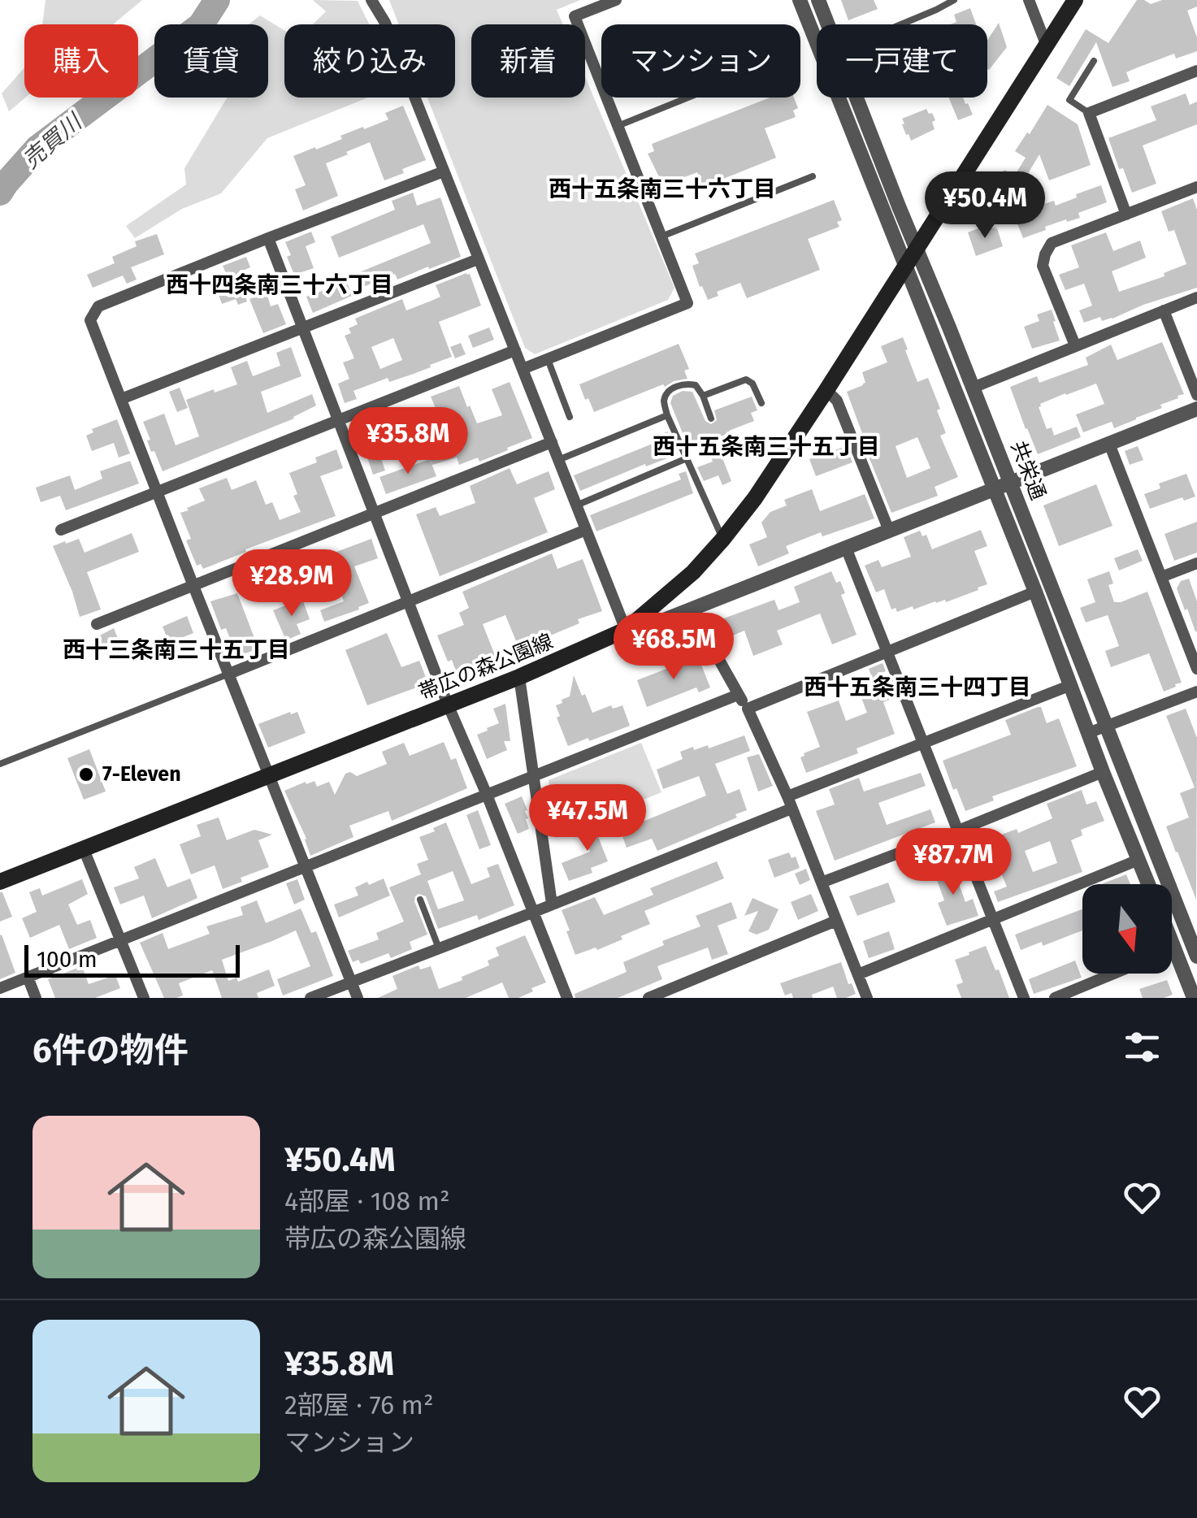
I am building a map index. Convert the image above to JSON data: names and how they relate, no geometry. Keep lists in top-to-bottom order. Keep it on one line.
{"streets":{"main road":["帯広の森公園線"],"street":["共栄通"]},"crossings":[["共栄通","帯広の森公園線"]],"districts":["西十五条南三十六丁目","西十四条南三十六丁目","西十五条南三十五丁目","西十三条南三十五丁目","西十五条南三十四丁目"],"water":["売買川"],"places":["7-Eleven"],"scale_bar":"100 m","north":"bottom","page":{"chip":["購入","賃貸","絞り込み","新着","マンション","一戸建て"],"price":["¥50.4M","¥35.8M","¥28.9M","¥68.5M","¥47.5M","¥87.7M"],"scale":"100 m","heading":"6件の物件","list":[{"name":"¥50.4M","note":"4部屋 · 108 m² · 帯広の森公園線"},{"name":"¥35.8M","note":"2部屋 · 76 m² · マンション"}]}}
